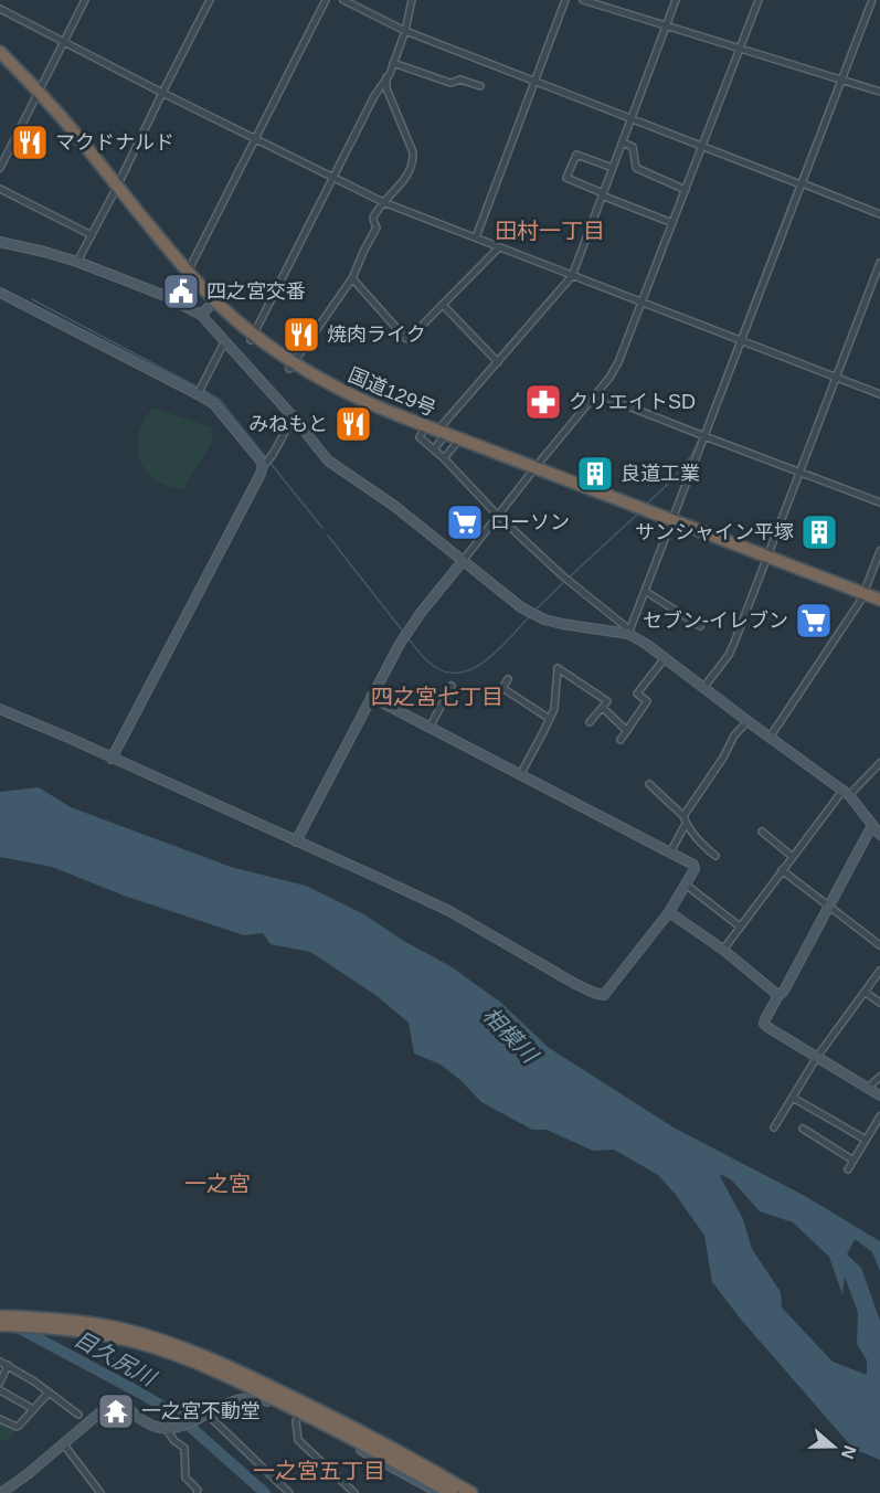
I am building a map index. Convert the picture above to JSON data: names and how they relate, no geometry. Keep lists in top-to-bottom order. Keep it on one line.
{"streets":{"highway":["国道129号"]},"districts":["田村一丁目","四之宮七丁目","一之宮","一之宮五丁目"],"water":["相模川","目久尻川"],"places":{"restaurant":["マクドナルド","焼肉ライク","みねもと"],"public building":["四之宮交番"],"pharmacy":["クリエイトSD"],"building":["良道工業","サンシャイン平塚"],"supermarket":["ローソン","セブン-イレブン"],"temple":["一之宮不動堂"]},"north":"right"}
